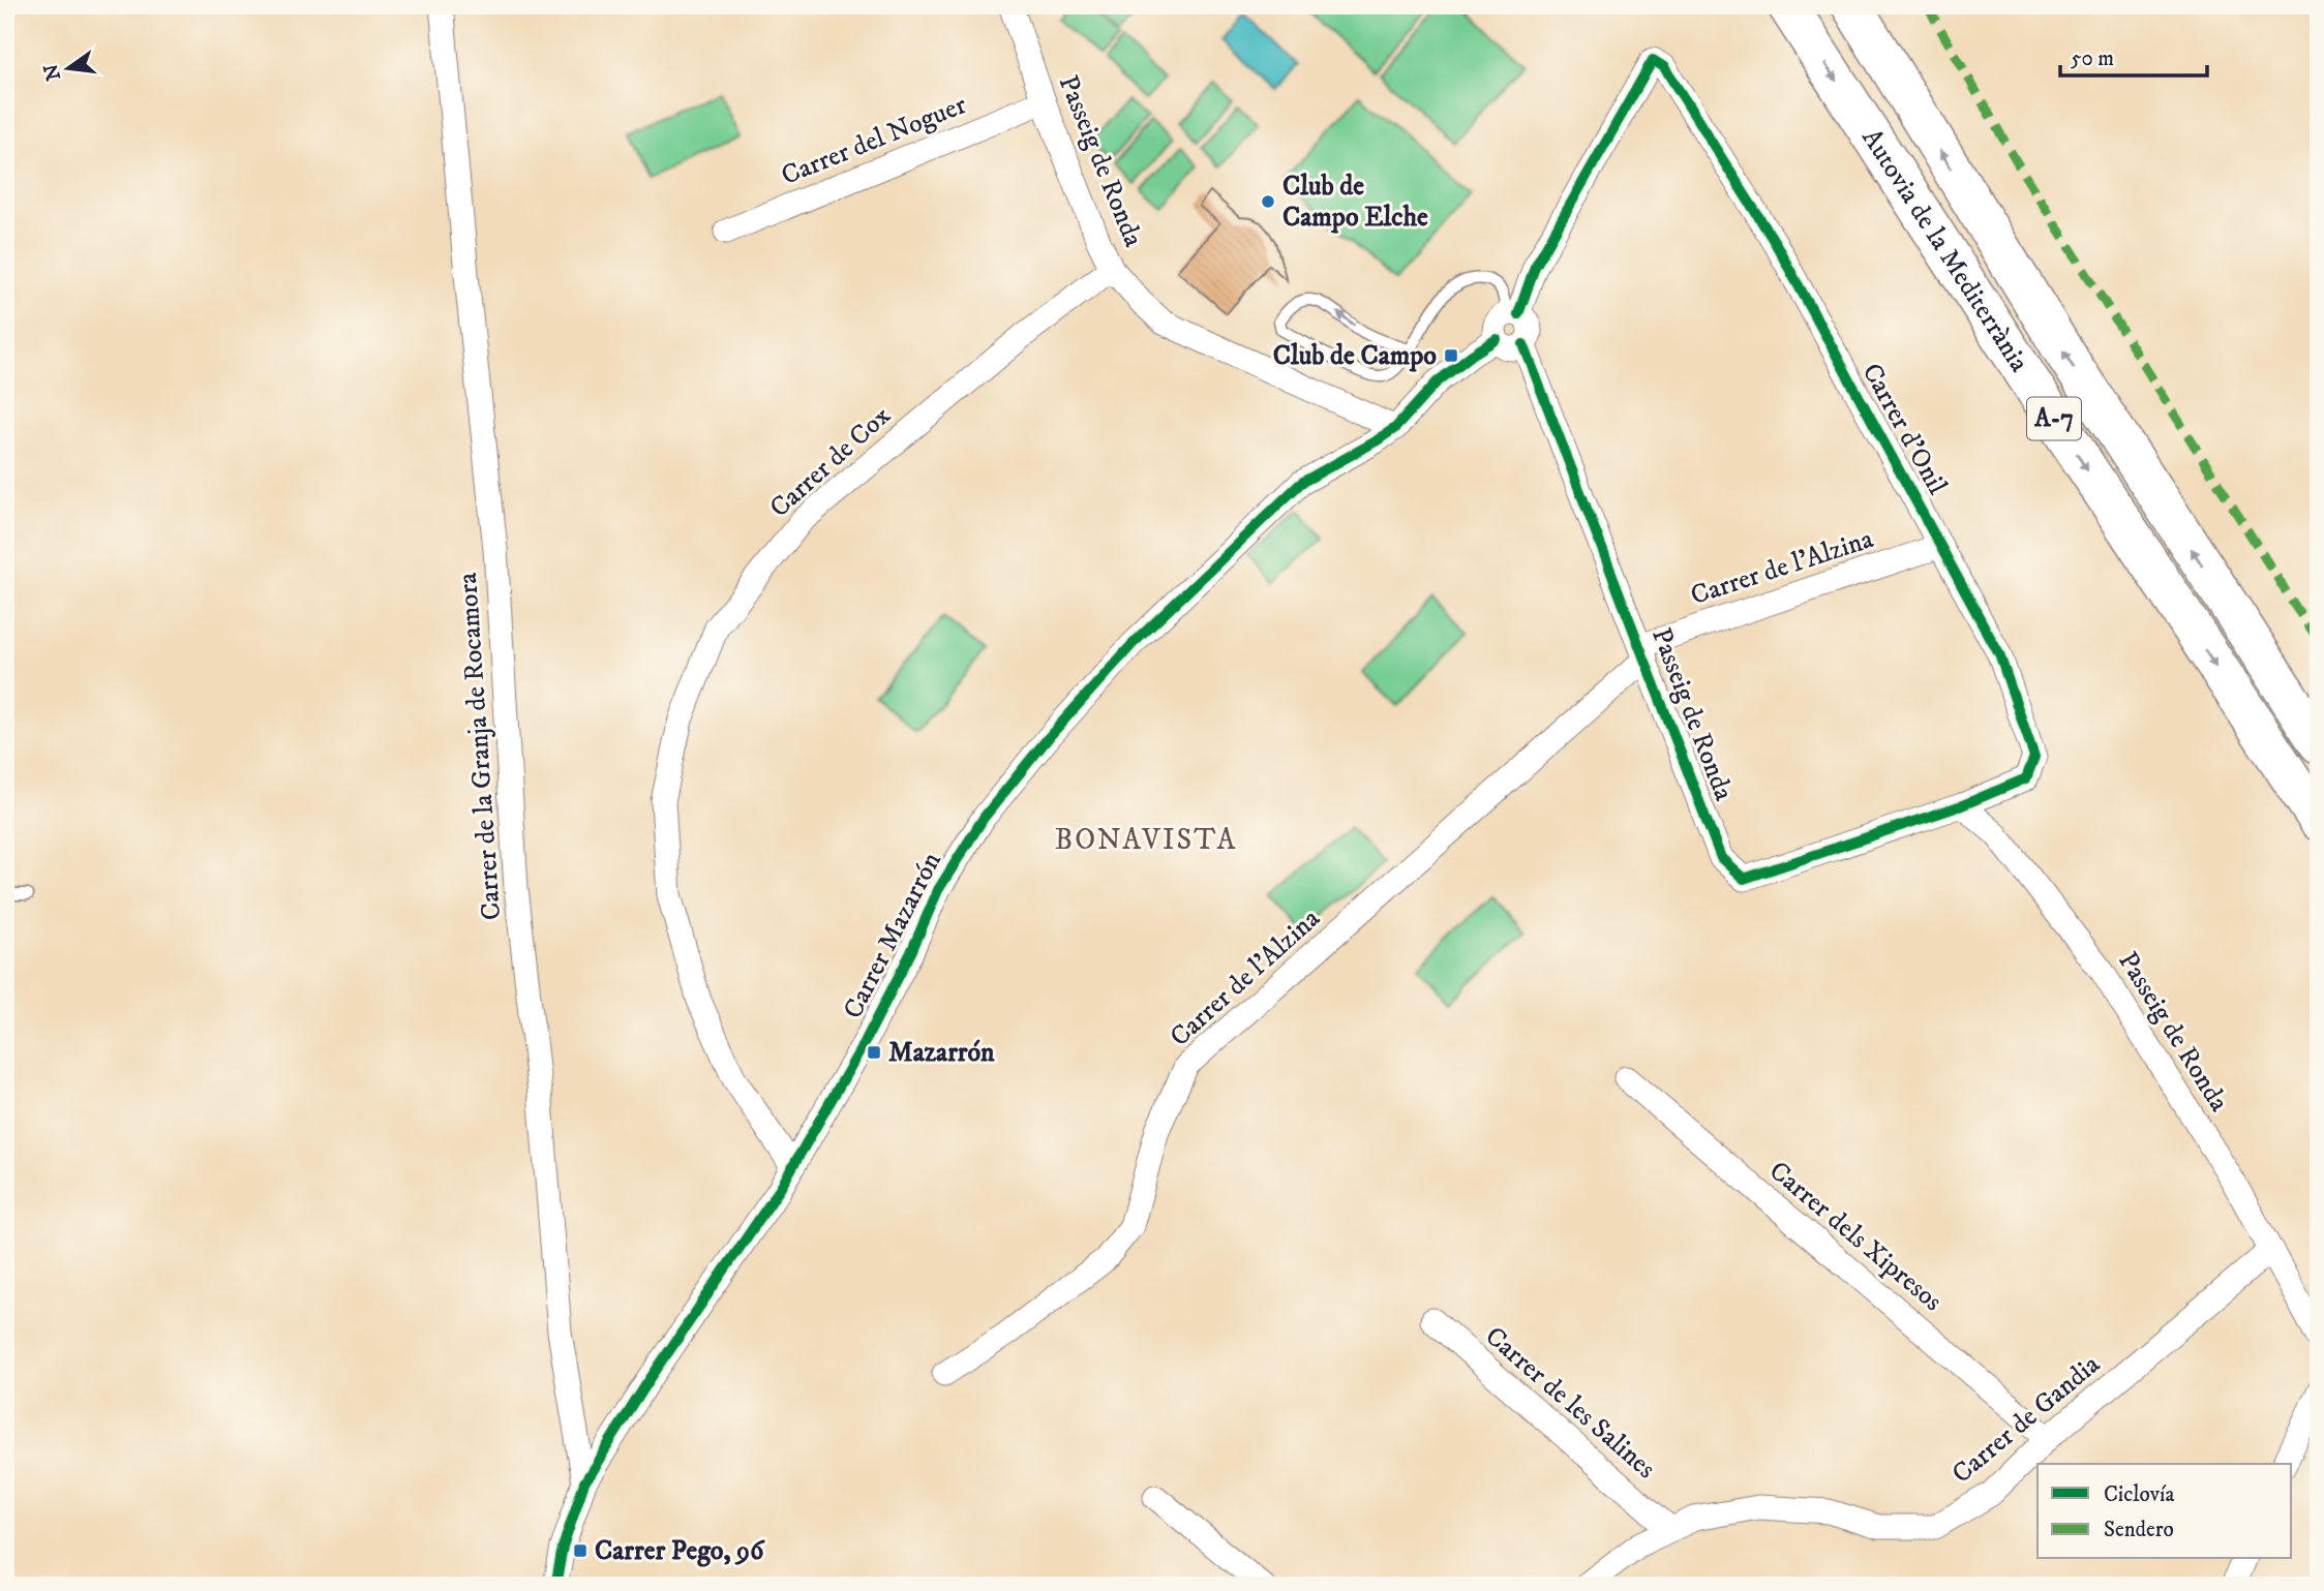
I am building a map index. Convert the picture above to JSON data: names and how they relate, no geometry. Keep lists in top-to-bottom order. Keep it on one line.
{"streets":{"highway":["Autovia de la Mediterrània","A-7"],"street":["Carrer del Noguer","Passeig de Ronda","Carrer d'Onil","Carrer de Cox","Carrer de l'Alzina","Carrer de la Granja de Rocamora","Carrer Mazarrón","Carrer dels Xipresos","Carrer de les Salines","Carrer de Gandia"]},"crossings":[["Carrer del Noguer","Passeig de Ronda"],["Passeig de Ronda","Carrer d'Onil"],["Passeig de Ronda","Carrer de Cox"],["Passeig de Ronda","Carrer de l'Alzina"],["Passeig de Ronda","Carrer Mazarrón"],["Passeig de Ronda","Carrer de Gandia"],["Carrer d'Onil","Carrer de l'Alzina"],["Carrer de Cox","Carrer Mazarrón"],["Carrer de la Granja de Rocamora","Carrer Mazarrón"],["Carrer dels Xipresos","Carrer de Gandia"],["Carrer de les Salines","Carrer de Gandia"]],"districts":["BONAVISTA"],"places":{"other":["Club de Campo Elche"],"transit":["Club de Campo","Mazarrón","Carrer Pego, 96"]},"legend":["Ciclovía","Sendero"],"scale_bar":"50 m","north":"left"}
